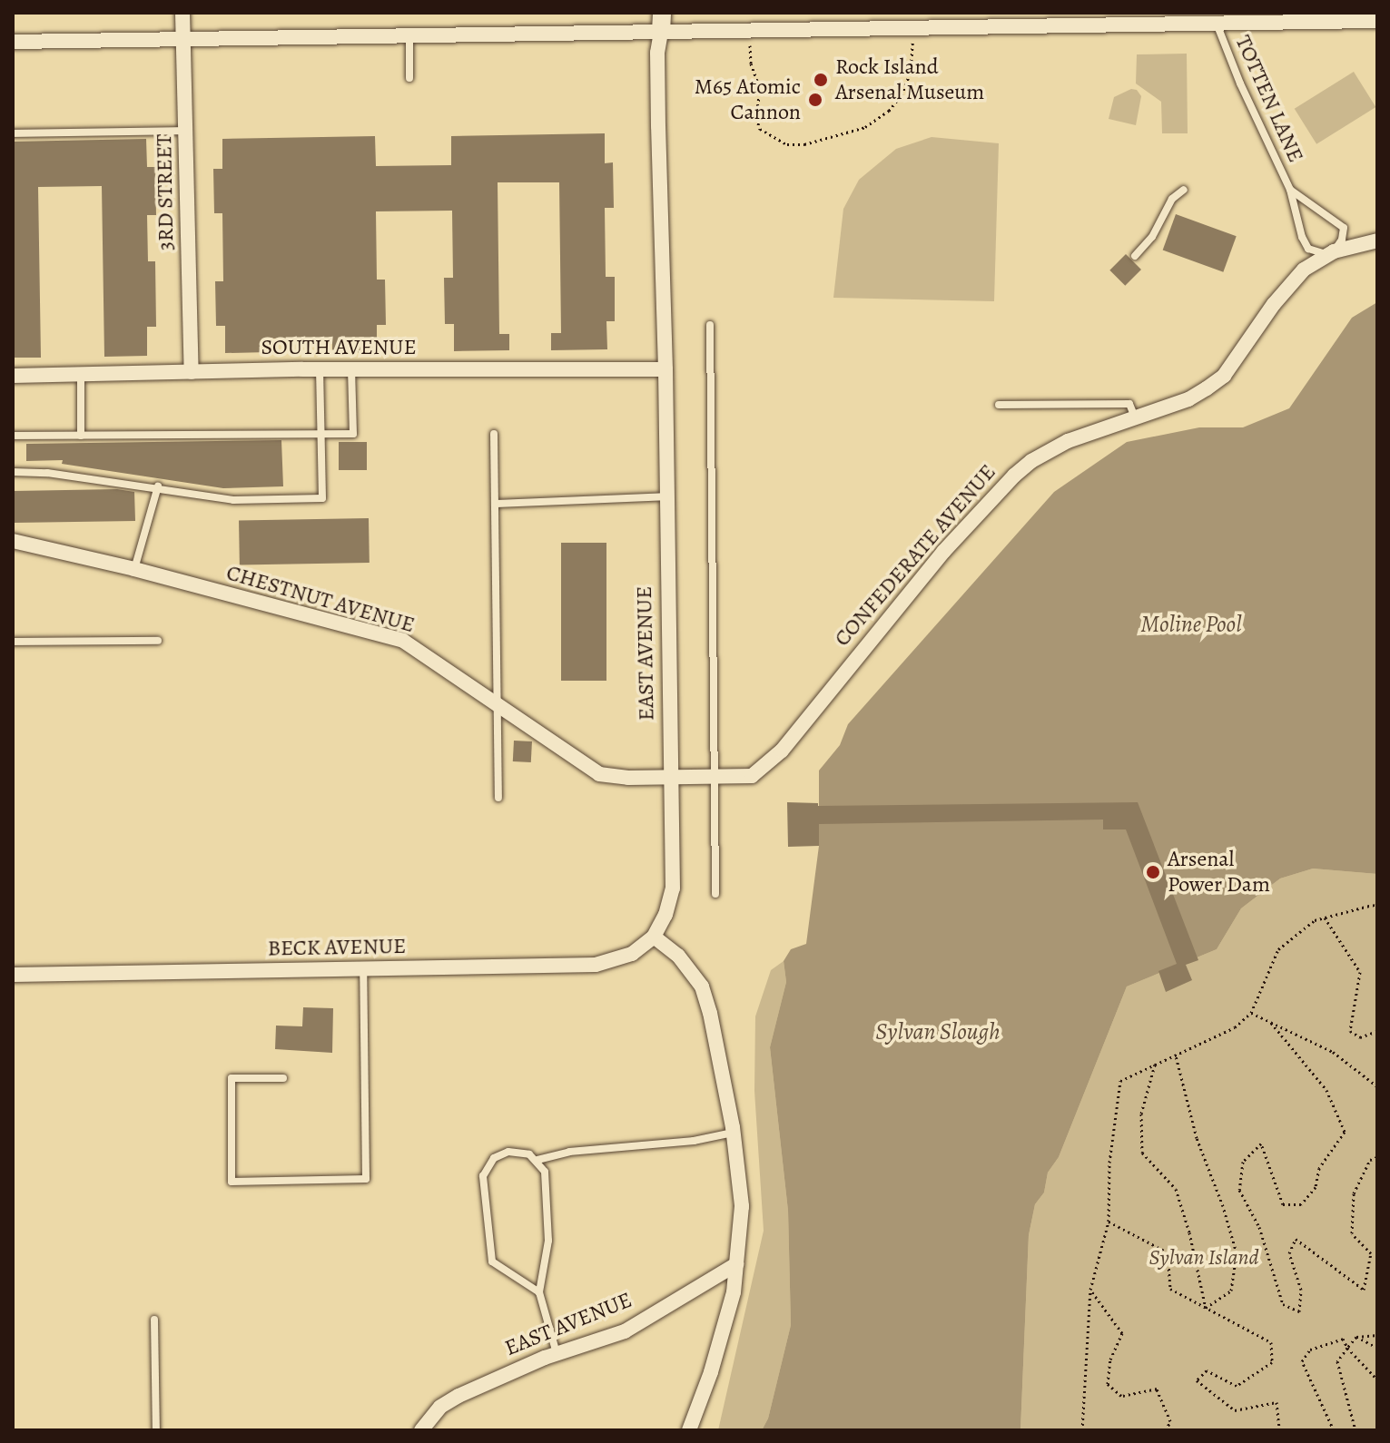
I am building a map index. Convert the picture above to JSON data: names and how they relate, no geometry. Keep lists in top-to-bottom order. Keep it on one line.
{"streets":{"street":["3RD STREET","SOUTH AVENUE","CONFEDERATE AVENUE","CHESTNUT AVENUE","EAST AVENUE","BECK AVENUE"],"lane":["TOTTEN LANE"]},"crossings":[["TOTTEN LANE","CONFEDERATE AVENUE"],["3RD STREET","SOUTH AVENUE"],["SOUTH AVENUE","EAST AVENUE"],["CONFEDERATE AVENUE","CHESTNUT AVENUE"],["CONFEDERATE AVENUE","EAST AVENUE"],["CHESTNUT AVENUE","EAST AVENUE"],["EAST AVENUE","BECK AVENUE"]],"water":["Moline Pool","Sylvan Slough"],"parks":["Sylvan Island"],"places":["Rock Island Arsenal Museum","M65 Atomic Cannon","Arsenal Power Dam"]}
